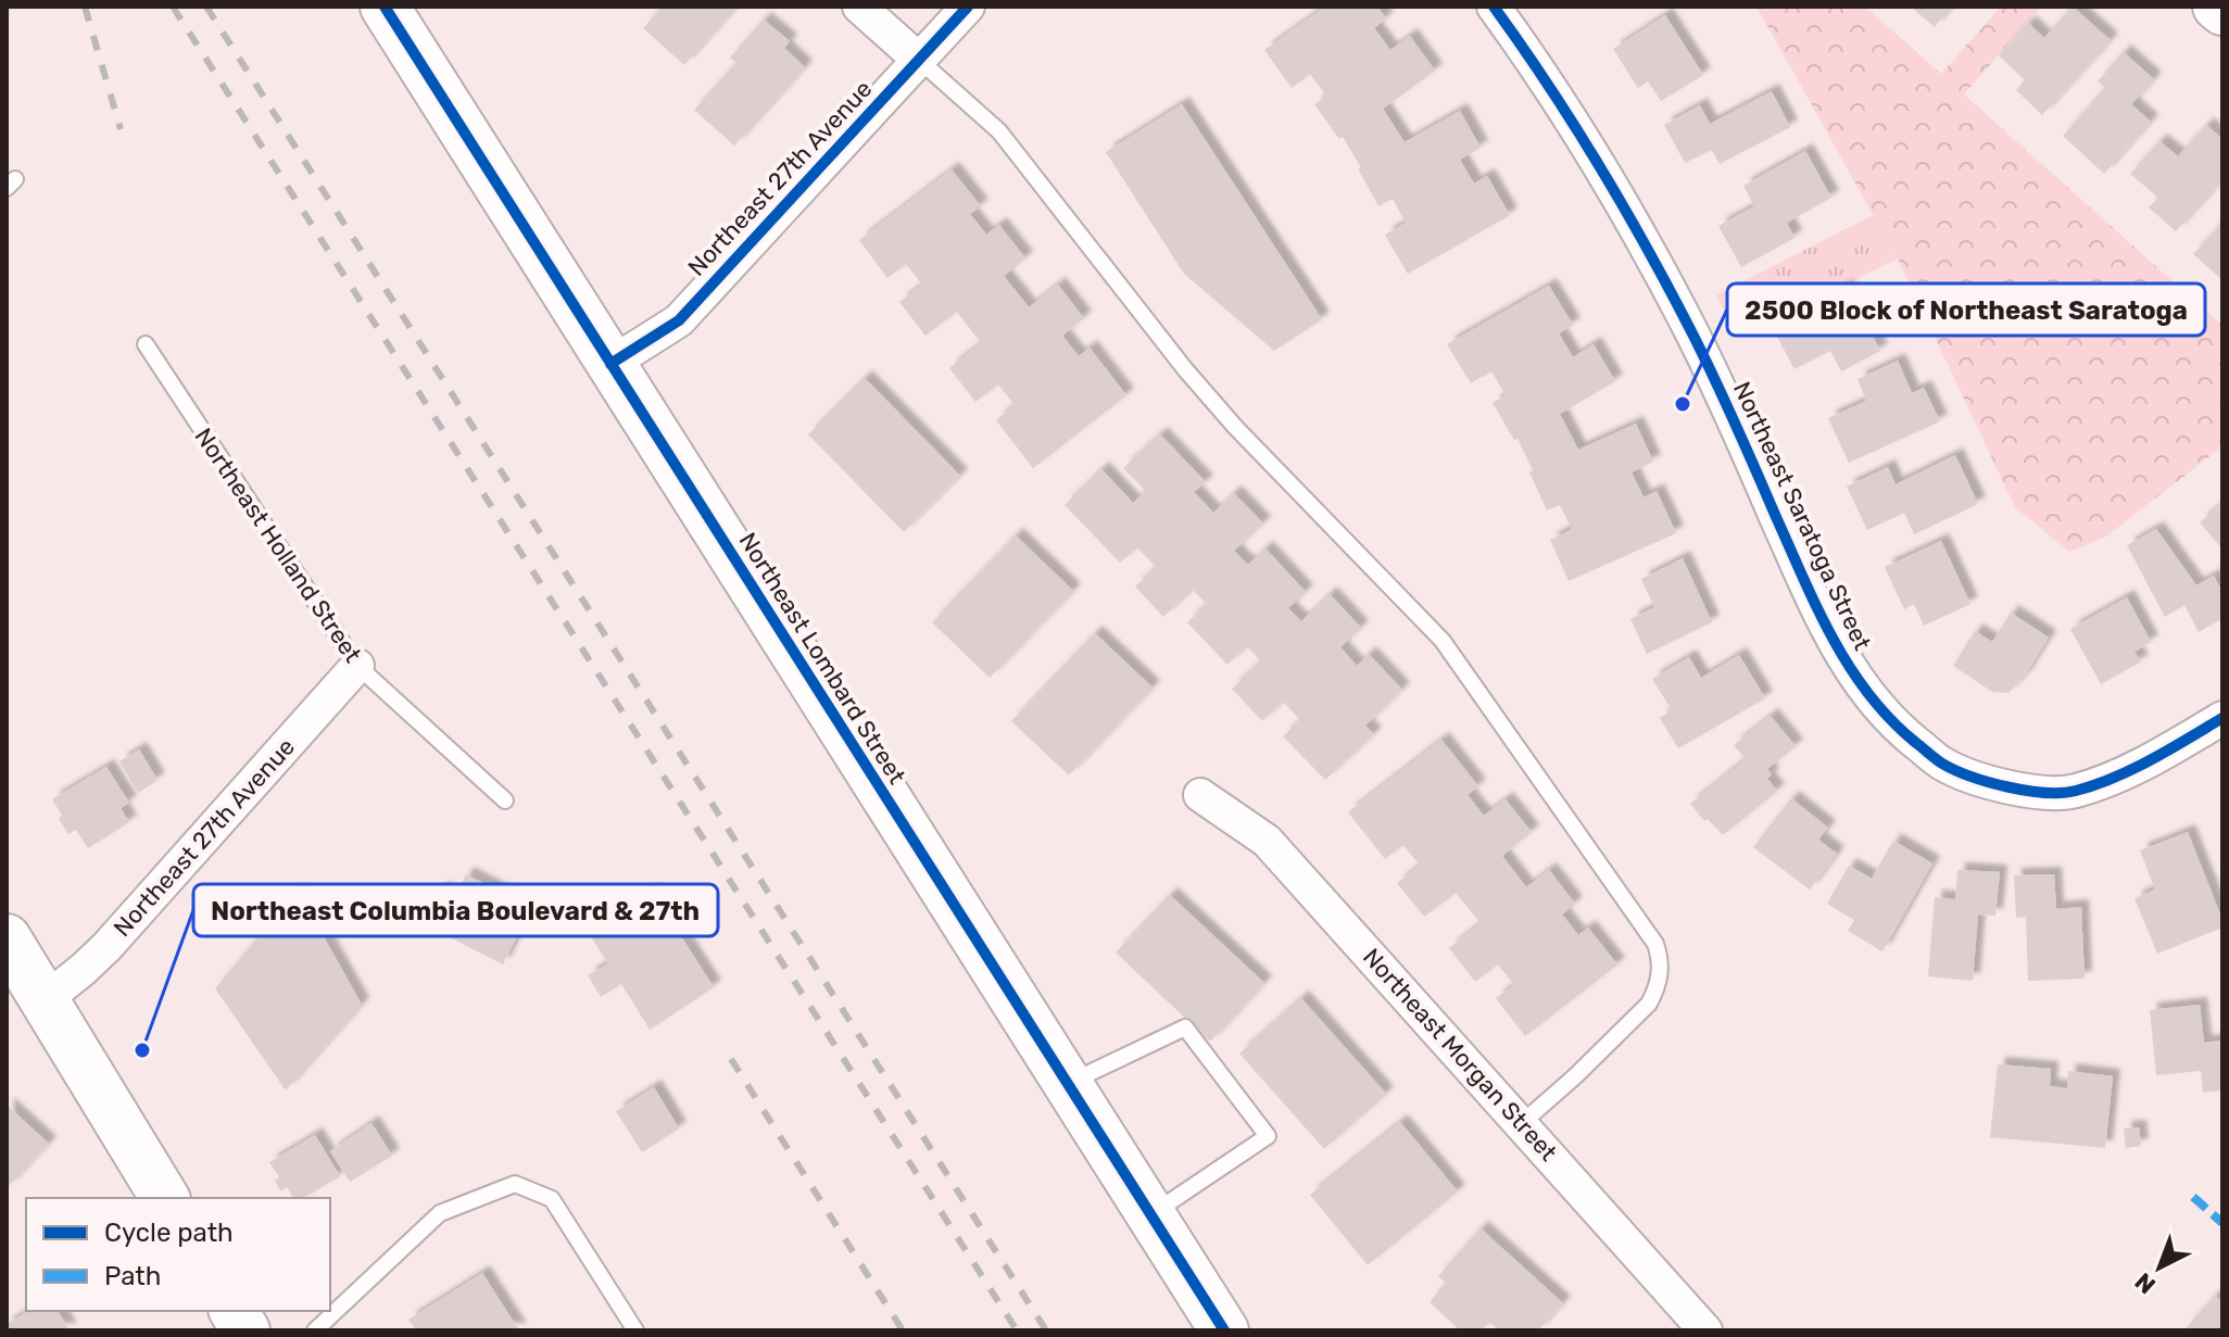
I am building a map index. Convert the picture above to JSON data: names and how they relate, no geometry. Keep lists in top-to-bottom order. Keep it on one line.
{"streets":{"main road":["Northeast Lombard Street"],"street":["Northeast 27th Avenue","Northeast Saratoga Street","Northeast Morgan Street"],"lane":["Northeast Holland Street"]},"crossings":[["Northeast 27th Avenue","Northeast Holland Street"],["Northeast 27th Avenue","Northeast Lombard Street"]],"places":["2500 Block of Northeast Saratoga","Northeast Columbia Boulevard & 27th"],"legend":["Cycle path","Path"],"north":"bottom left"}
